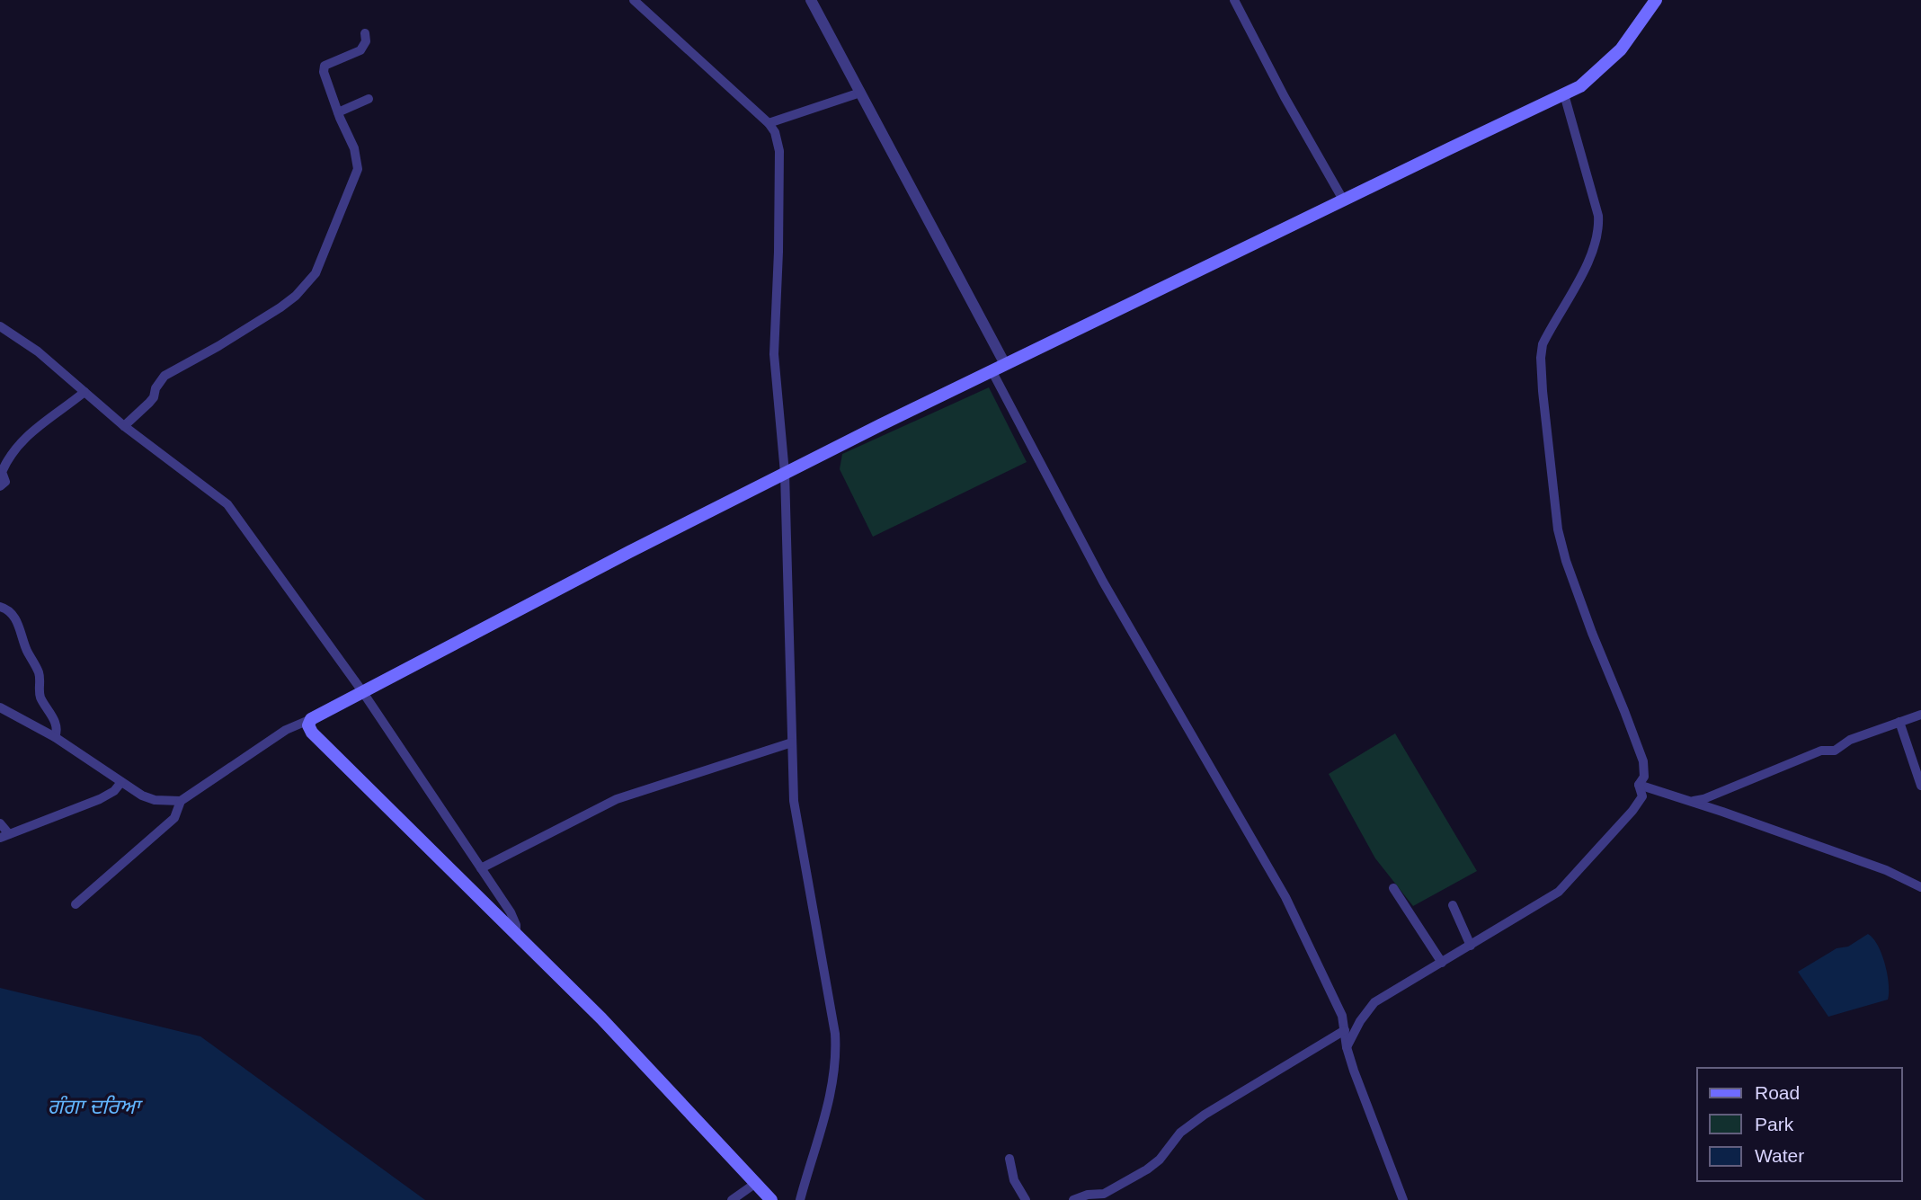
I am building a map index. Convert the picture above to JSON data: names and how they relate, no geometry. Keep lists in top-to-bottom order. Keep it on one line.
{"water":["ਗੰਗਾ ਦਰਿਆ"],"legend":["Road","Park","Water"]}
